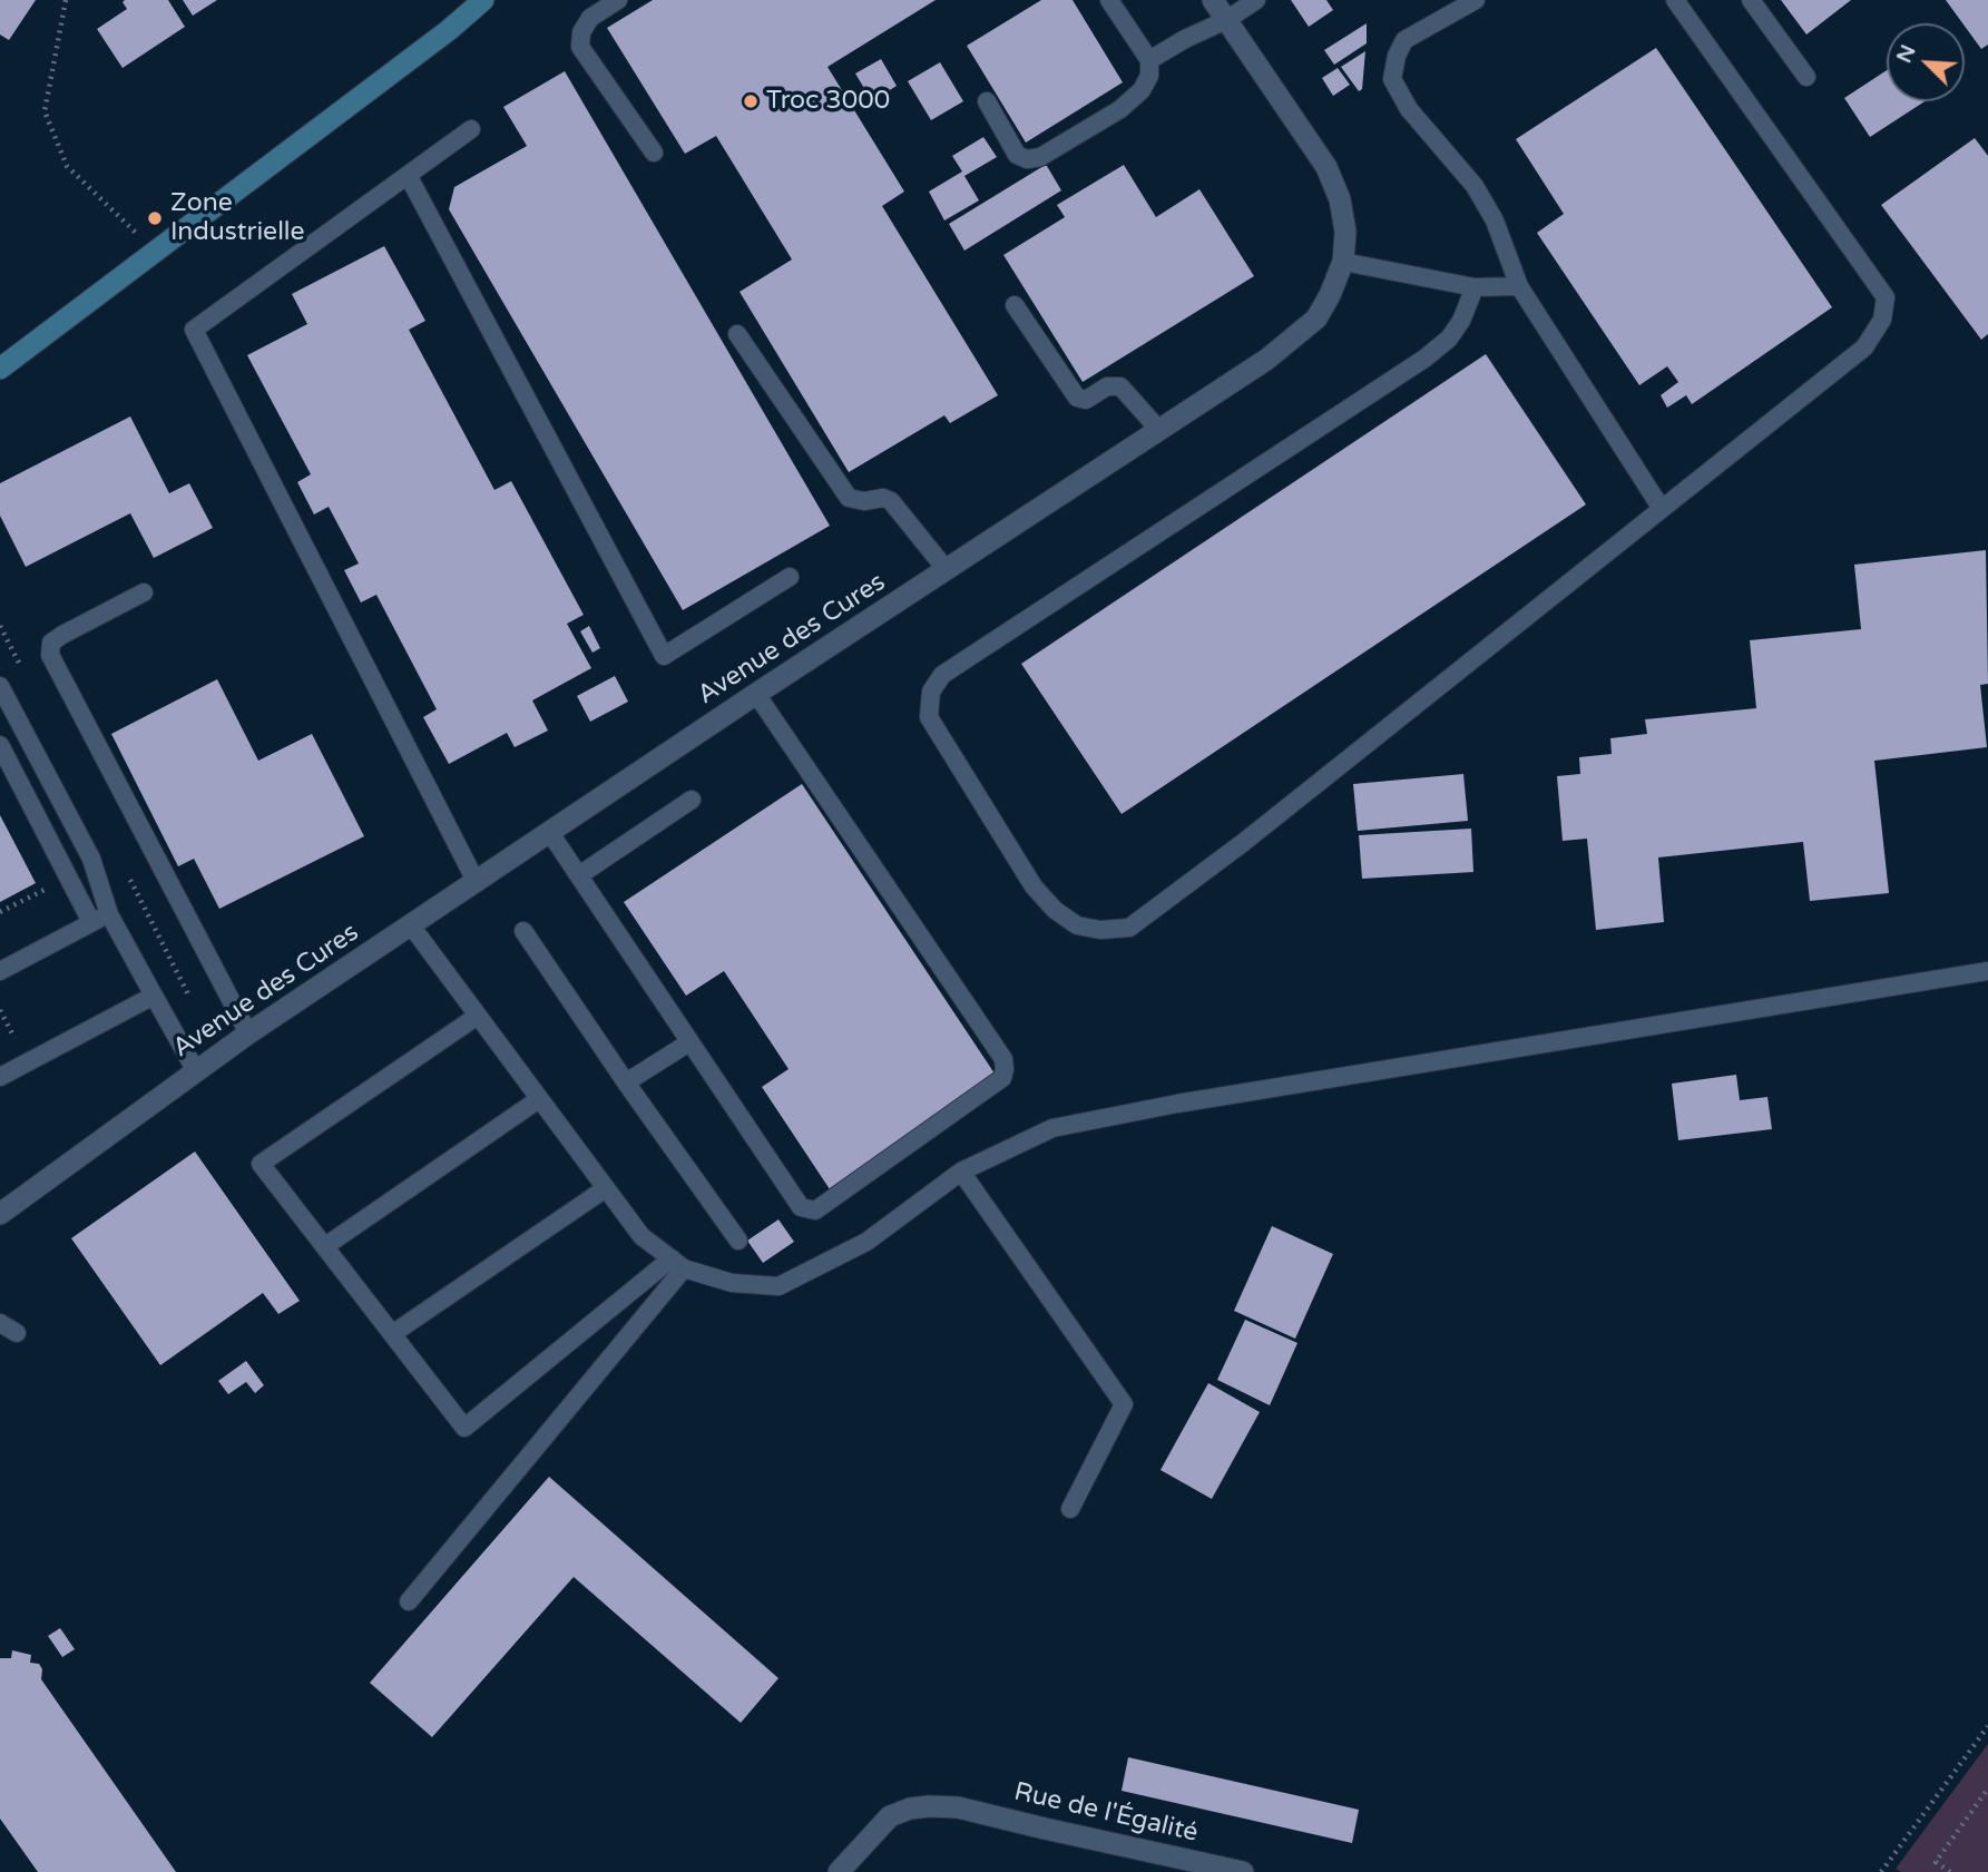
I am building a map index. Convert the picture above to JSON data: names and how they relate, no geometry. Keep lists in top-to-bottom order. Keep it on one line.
{"streets":{"street":["Avenue des Cures","Rue de l'Égalité"]},"places":["Troc 3000","Zone Industrielle"],"north":"top left"}
